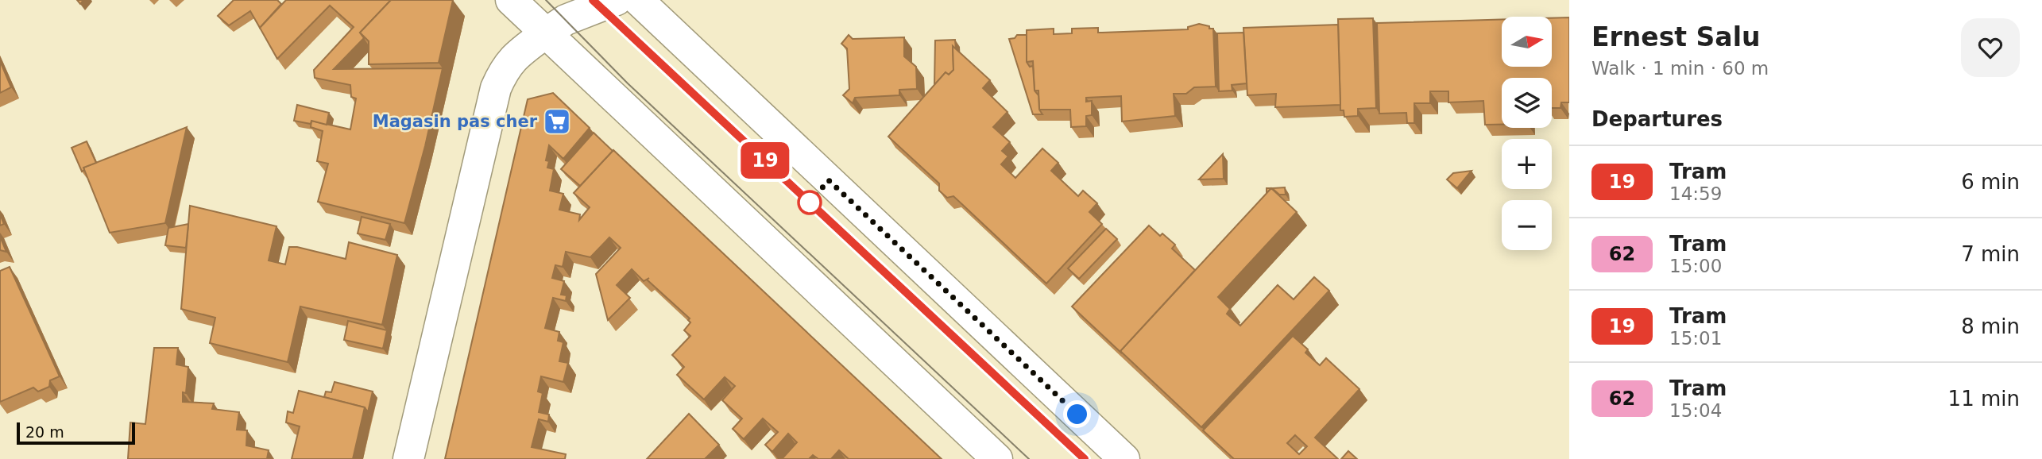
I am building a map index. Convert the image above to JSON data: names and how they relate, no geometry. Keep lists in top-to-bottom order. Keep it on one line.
{"places":{"supermarket":["Magasin pas cher"]},"lines":["tram line 19"],"scale_bar":"20 m","north":"right","page":{"on_map":"19","heading":[["Ernest Salu","Walk · 1 min · 60 m"],"Departures"],"map_buttons":["+","−"],"list":[{"mark":"19","name":"Tram","note":"14:59","value":"6 min"},{"mark":"62","name":"Tram","note":"15:00","value":"7 min"},{"mark":"19","name":"Tram","note":"15:01","value":"8 min"},{"mark":"62","name":"Tram","note":"15:04","value":"11 min"}],"scale":"20 m"}}
